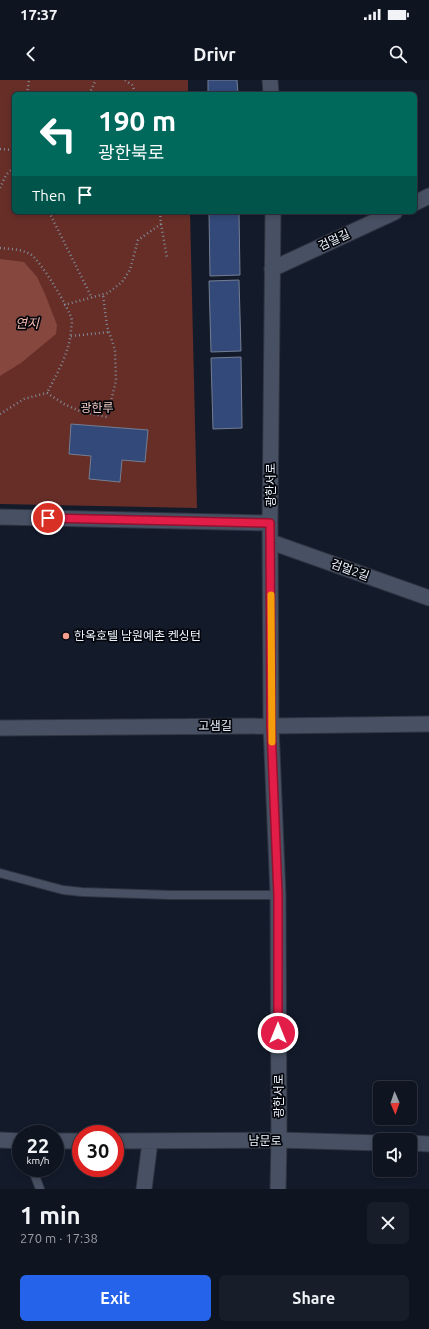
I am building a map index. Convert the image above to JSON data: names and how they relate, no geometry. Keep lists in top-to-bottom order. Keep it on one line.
{"streets":{"street":["검멀길","광한서로","검멀2길","고샘길","남문로"]},"crossings":[["검멀길","광한서로"],["광한서로","검멀2길"],["광한서로","고샘길"],["광한서로","남문로"]],"water":["연지"],"parks":["광한루"],"places":["한옥호텔 남원예촌 켄싱턴"],"north":"bottom","page":{"status":"17:37","header":"Drivr","turn":["190 m","광한북로"],"then":"Then","speed":"22 km/h","limit":"30","heading":["1 min","270 m · 17:38"],"buttons":["Exit","Share"]}}
